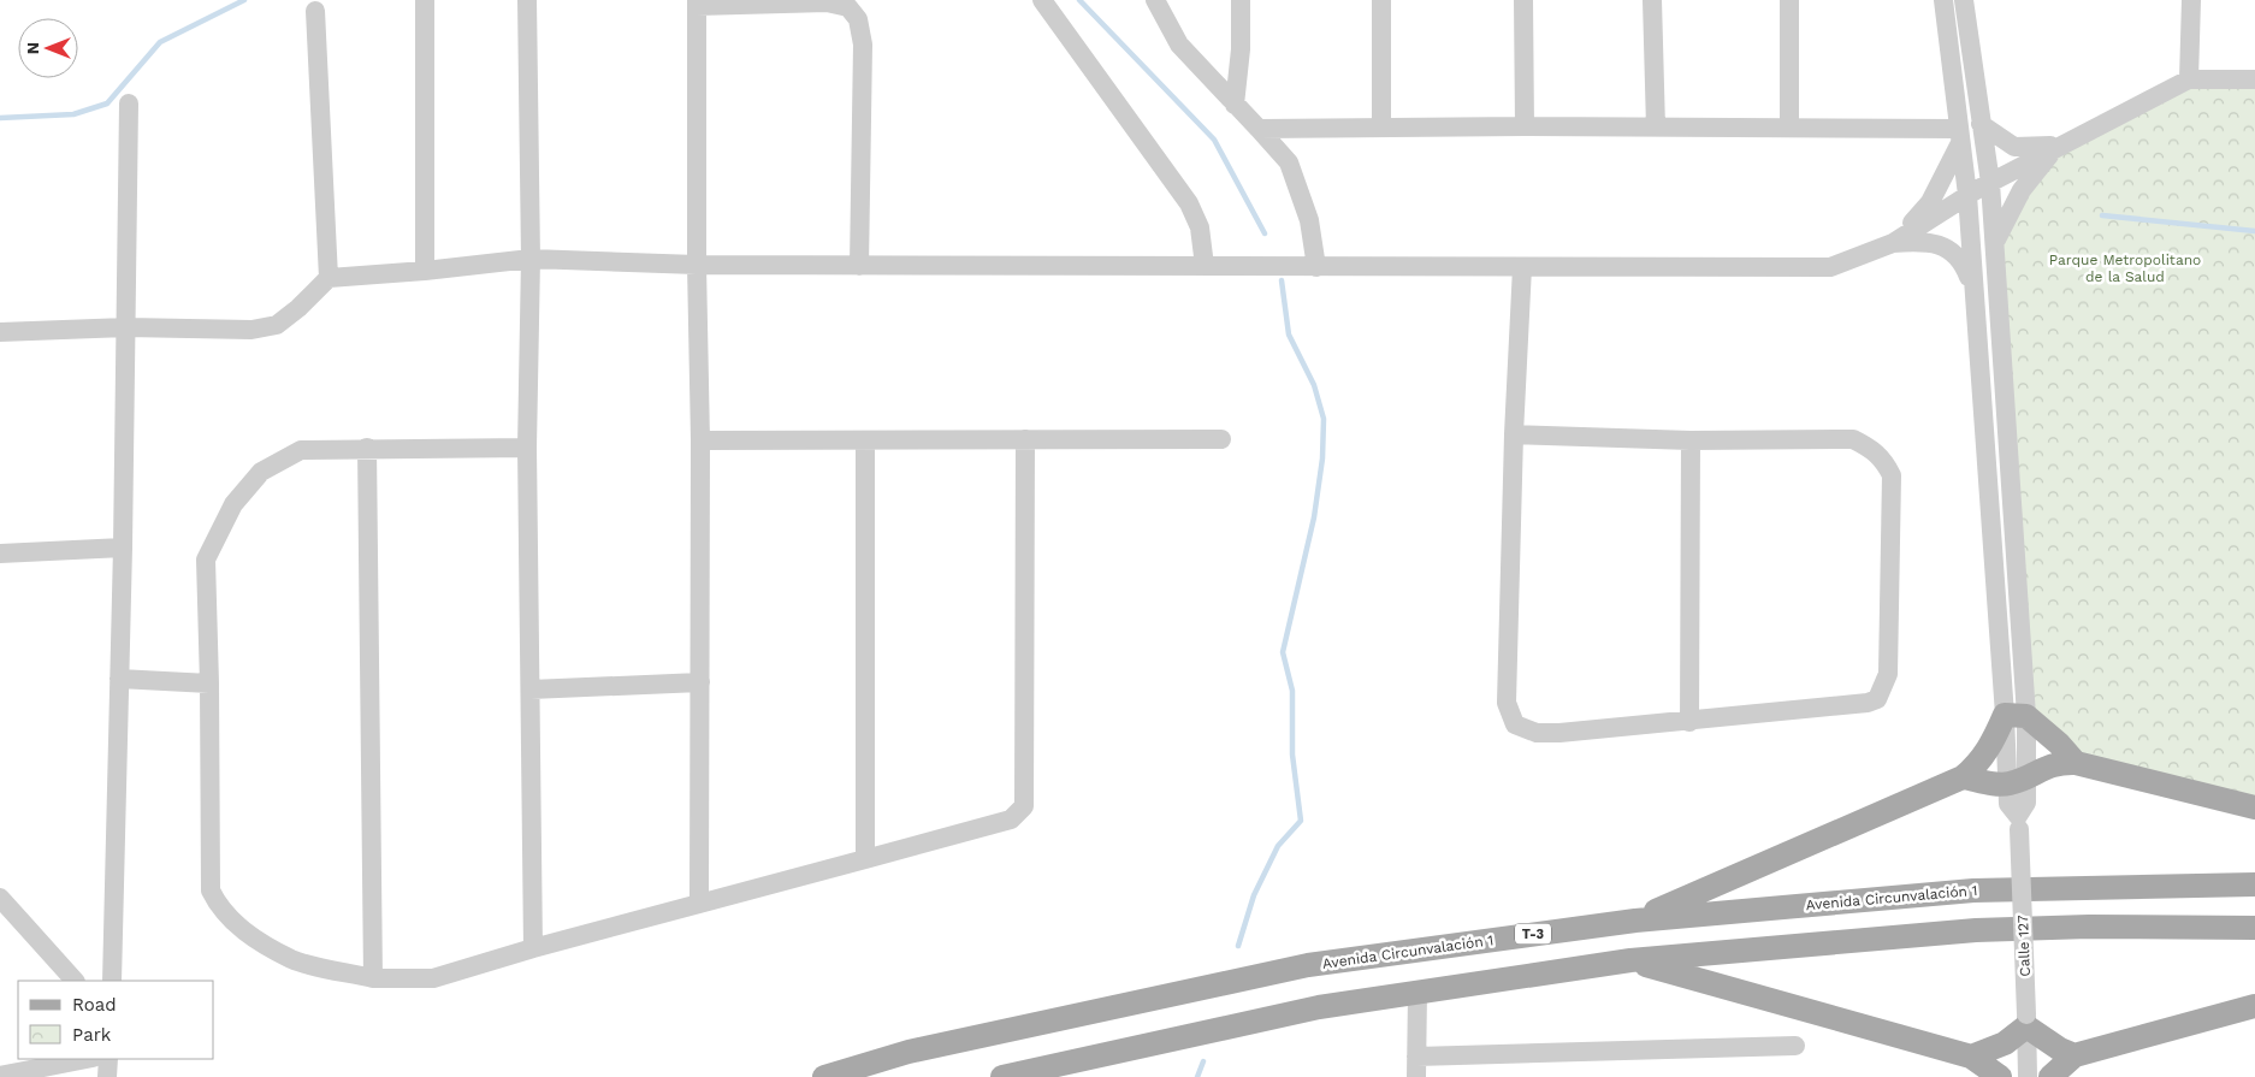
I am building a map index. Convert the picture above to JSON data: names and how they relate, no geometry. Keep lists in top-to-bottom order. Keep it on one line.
{"streets":{"main road":["Avenida Circunvalación 1","T-3"],"street":["Calle 127"]},"parks":["Parque Metropolitano de la Salud"],"legend":["Road","Park"],"north":"left"}
